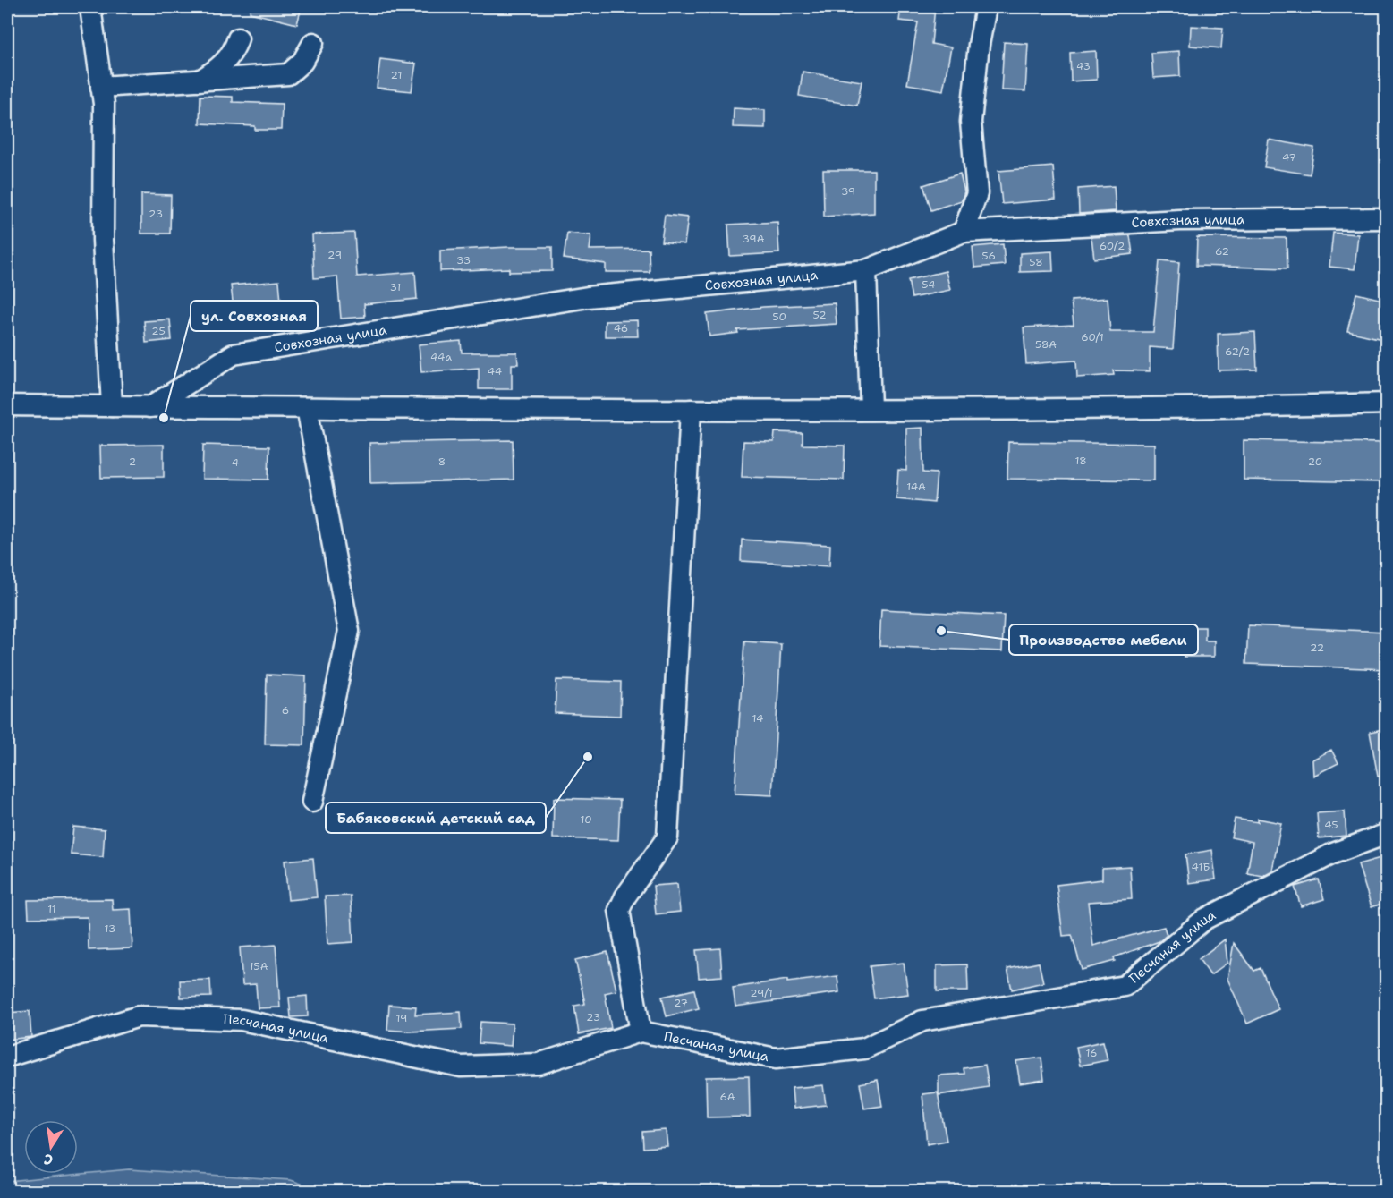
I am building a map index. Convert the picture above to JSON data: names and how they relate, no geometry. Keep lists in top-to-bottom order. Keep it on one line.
{"streets":{"street":["Совхозная улица","Песчаная улица"]},"places":["ул. Совхозная","Производство мебели","Бабяковский детский сад"],"house_numbers":["43","21","47","39","23","39А","60/2","62","29","56","33","58","54","31","52","50","46","25","60/1","58А","62/2","44а","44","18","2","8","20","4","14А","22","6","14","10","45","41Б","11","13","15А","29/1","27","23","19","16","6А"],"north":"bottom"}
